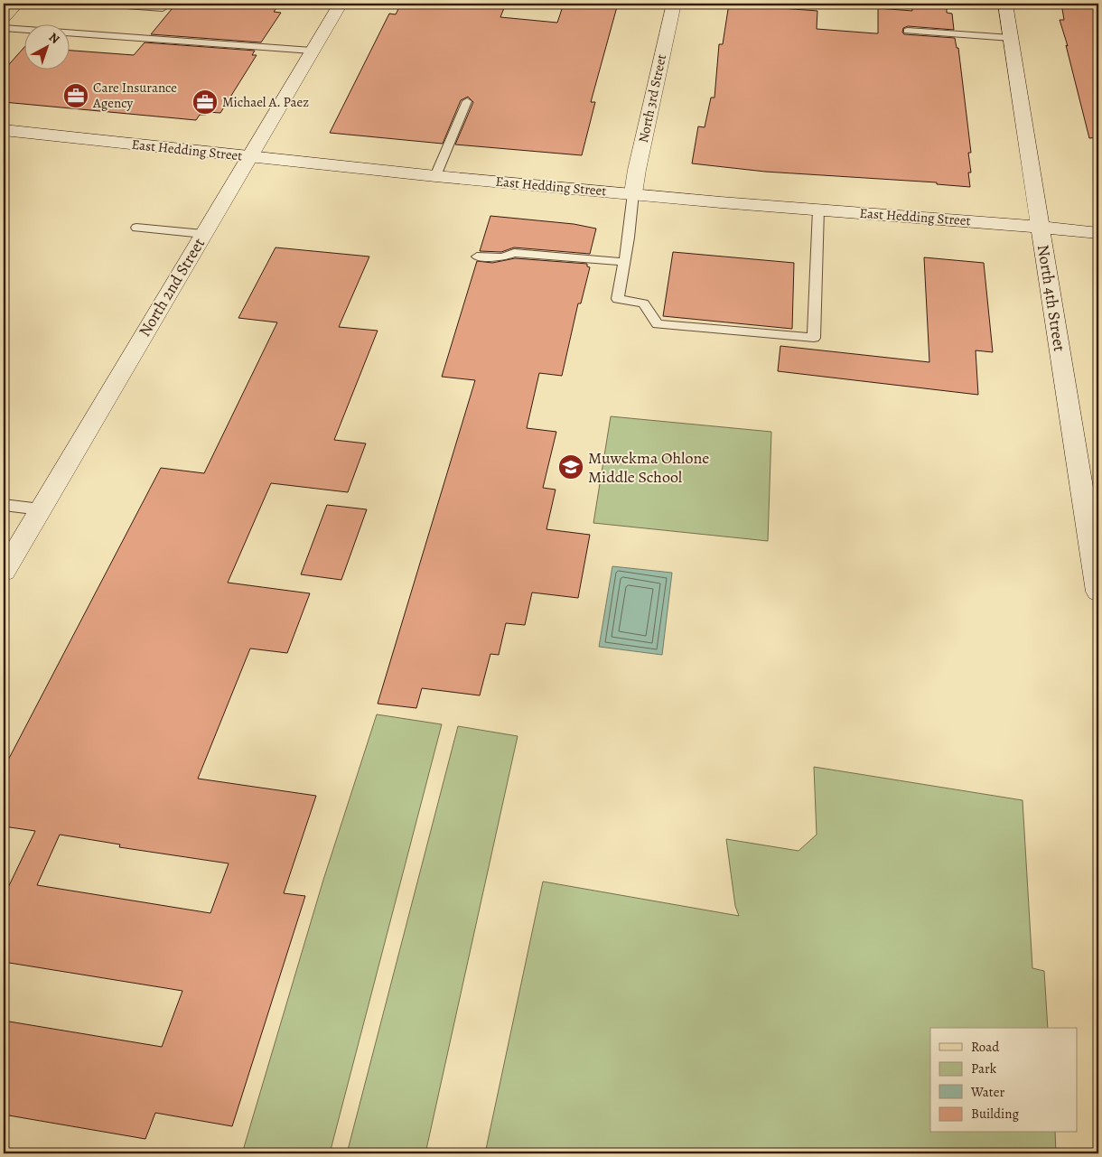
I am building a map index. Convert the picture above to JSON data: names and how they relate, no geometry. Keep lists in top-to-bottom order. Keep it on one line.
{"streets":{"main road":["North 3rd Street","East Hedding Street","North 2nd Street","North 4th Street"]},"crossings":[["North 3rd Street","East Hedding Street"],["East Hedding Street","North 2nd Street"],["East Hedding Street","North 4th Street"]],"places":{"office":["Care Insurance Agency","Michael A. Paez"],"school or university":["Muwekma Ohlone Middle School"]},"legend":["Road","Park","Water","Building"],"north":"top right"}
